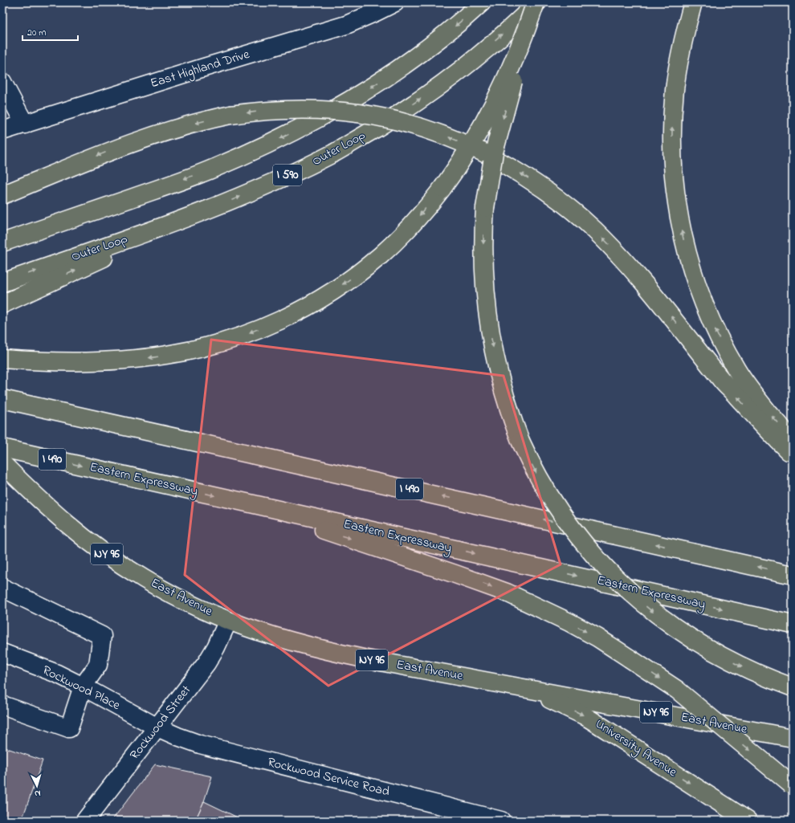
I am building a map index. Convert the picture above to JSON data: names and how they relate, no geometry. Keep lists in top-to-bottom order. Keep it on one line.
{"streets":{"main road":["Outer Loop","I 590","I 490","Eastern Expressway","NY 96","East Avenue","University Avenue"],"street":["East Highland Drive","Rockwood Place","Rockwood Street","Rockwood Service Road"]},"crossings":[["East Avenue","Rockwood Street"],["East Avenue","University Avenue"],["Rockwood Place","Rockwood Street"],["Rockwood Place","Rockwood Service Road"],["Rockwood Street","Rockwood Service Road"]],"scale_bar":"20 m","north":"bottom"}
